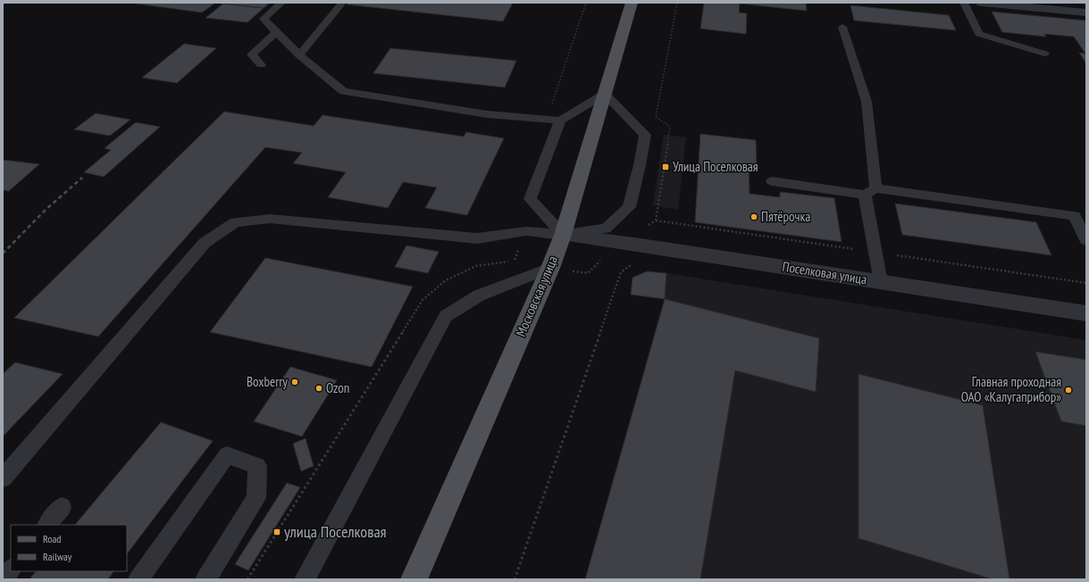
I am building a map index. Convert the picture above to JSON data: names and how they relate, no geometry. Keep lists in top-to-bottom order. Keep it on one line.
{"streets":{"main road":["Московская улица"],"street":["Поселковая улица"]},"crossings":[["Поселковая улица","Московская улица"]],"places":{"transit":["Улица Поселковая","улица Поселковая"],"other":["Пятёрочка","Boxberry","Ozon","Главная проходная ОАО «Калугаприбор»"]},"legend":["Road","Railway"]}
